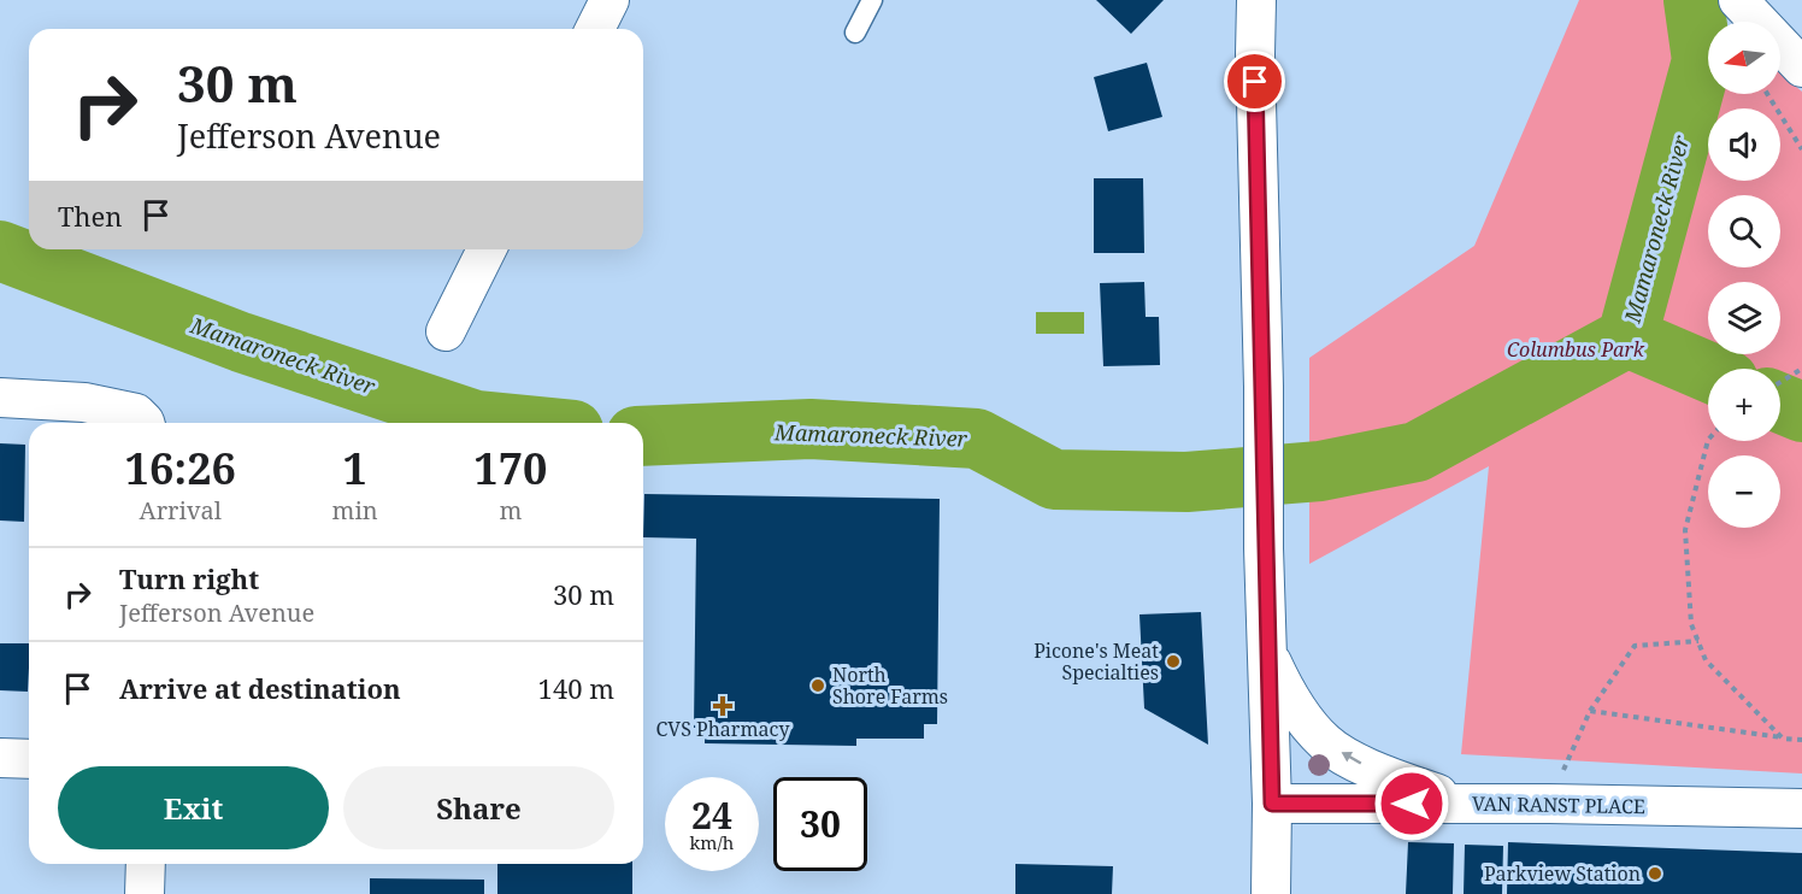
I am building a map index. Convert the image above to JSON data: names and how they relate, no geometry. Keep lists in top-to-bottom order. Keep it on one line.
{"streets":{"street":["VAN RANST PLACE"]},"water":["Mamaroneck River"],"parks":["Columbus Park"],"places":{"other":["Picone's Meat Specialties","North Shore Farms","Parkview Station"],"health":["CVS Pharmacy"]},"north":"left","page":{"map_buttons":["+","−"],"turn":["30 m","Jefferson Avenue"],"then":"Then","eta":["16:26","Arrival","1","min","170","m"],"list":[{"name":"Turn right","note":"Jefferson Avenue","value":"30 m"},{"name":"Arrive at destination","value":"140 m"}],"buttons":["Exit","Share"],"speed":"24 km/h","limit":"30"}}
